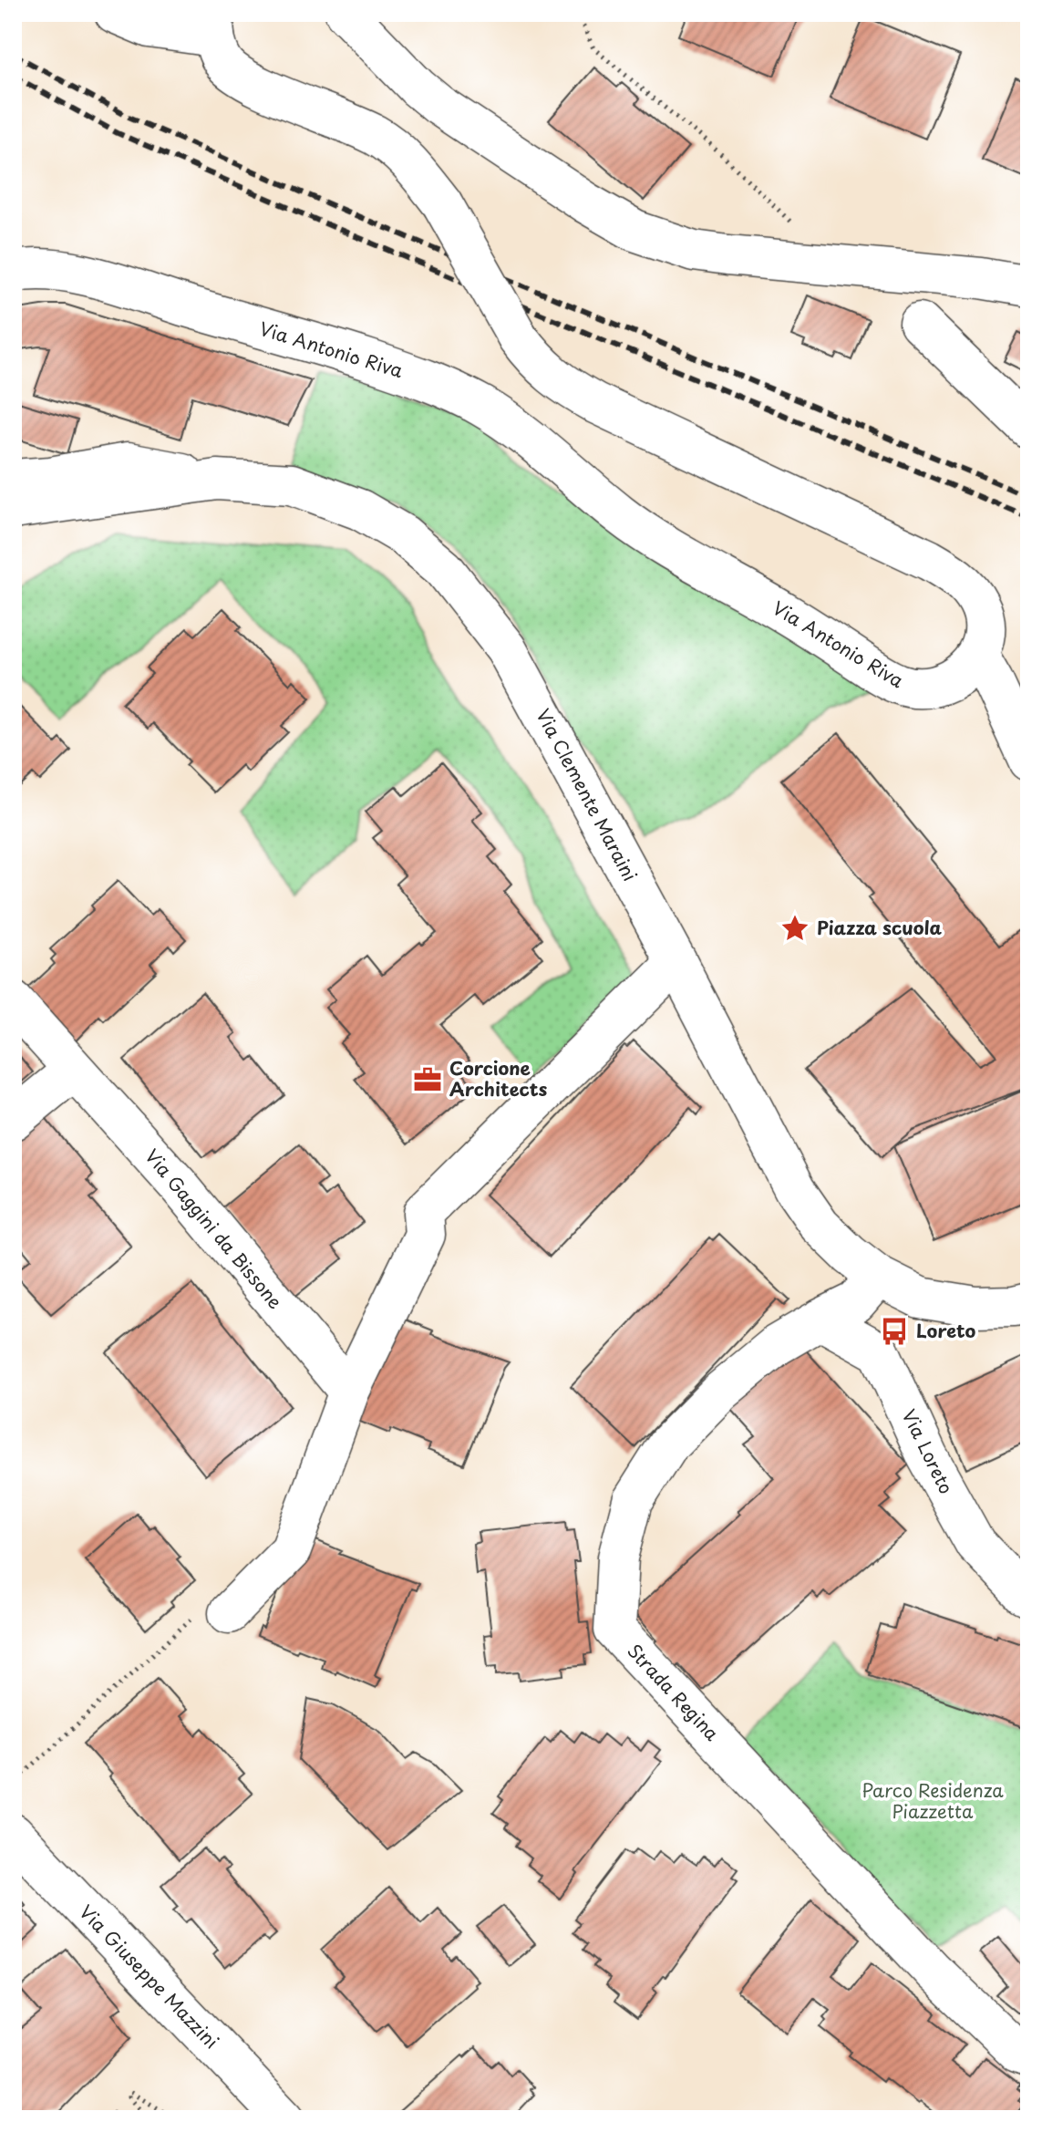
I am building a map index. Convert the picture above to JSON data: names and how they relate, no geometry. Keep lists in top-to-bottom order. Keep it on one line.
{"streets":{"main road":["Via Antonio Riva","Via Clemente Maraini","Via Gaggini da Bissone","Via Loreto","Strada Regina","Via Giuseppe Mazzini"]},"crossings":[["Via Clemente Maraini","Strada Regina"],["Via Loreto","Strada Regina"]],"parks":["Parco Residenza Piazzetta"],"places":{"place":["Piazza scuola"],"office":["Corcione Architects"],"bus stop":["Loreto"]}}
